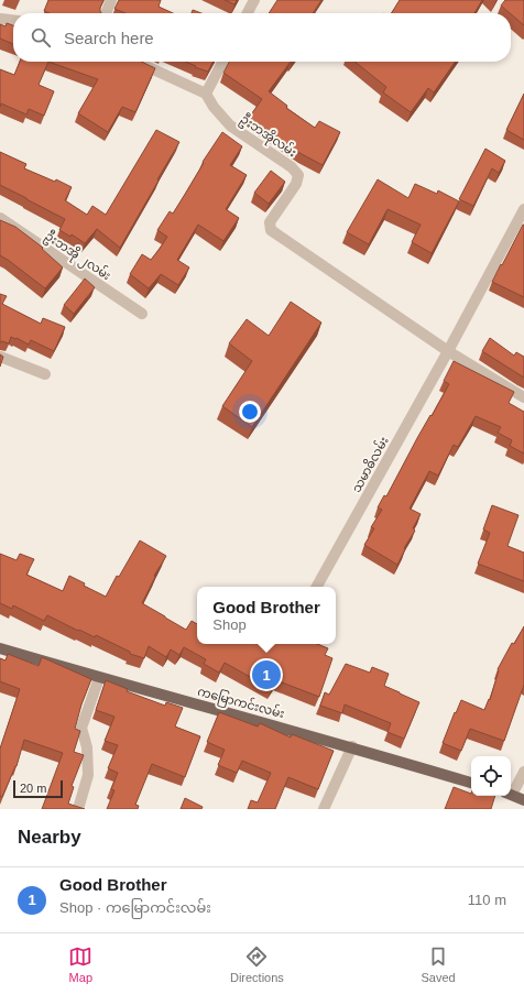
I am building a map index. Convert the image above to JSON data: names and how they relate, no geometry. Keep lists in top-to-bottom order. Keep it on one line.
{"streets":{"main road":["ကမြောကင်းလမ်း"],"street":["ဦးဘအိုလမ်း","ဦးဘအို ၂လမ်း","သမာဓိလမ်း"]},"crossings":[["ဦးဘအိုလမ်း","သမာဓိလမ်း"]],"scale_bar":"20 m","page":{"search":"Search here","popup":["Good Brother","Shop"],"pins":"1","scale":"20 m","heading":"Nearby","list":[{"mark":"1","name":"Good Brother","note":"Shop · ကမြောကင်းလမ်း","value":"110 m"}],"nav":["Map","Directions","Saved"]}}
